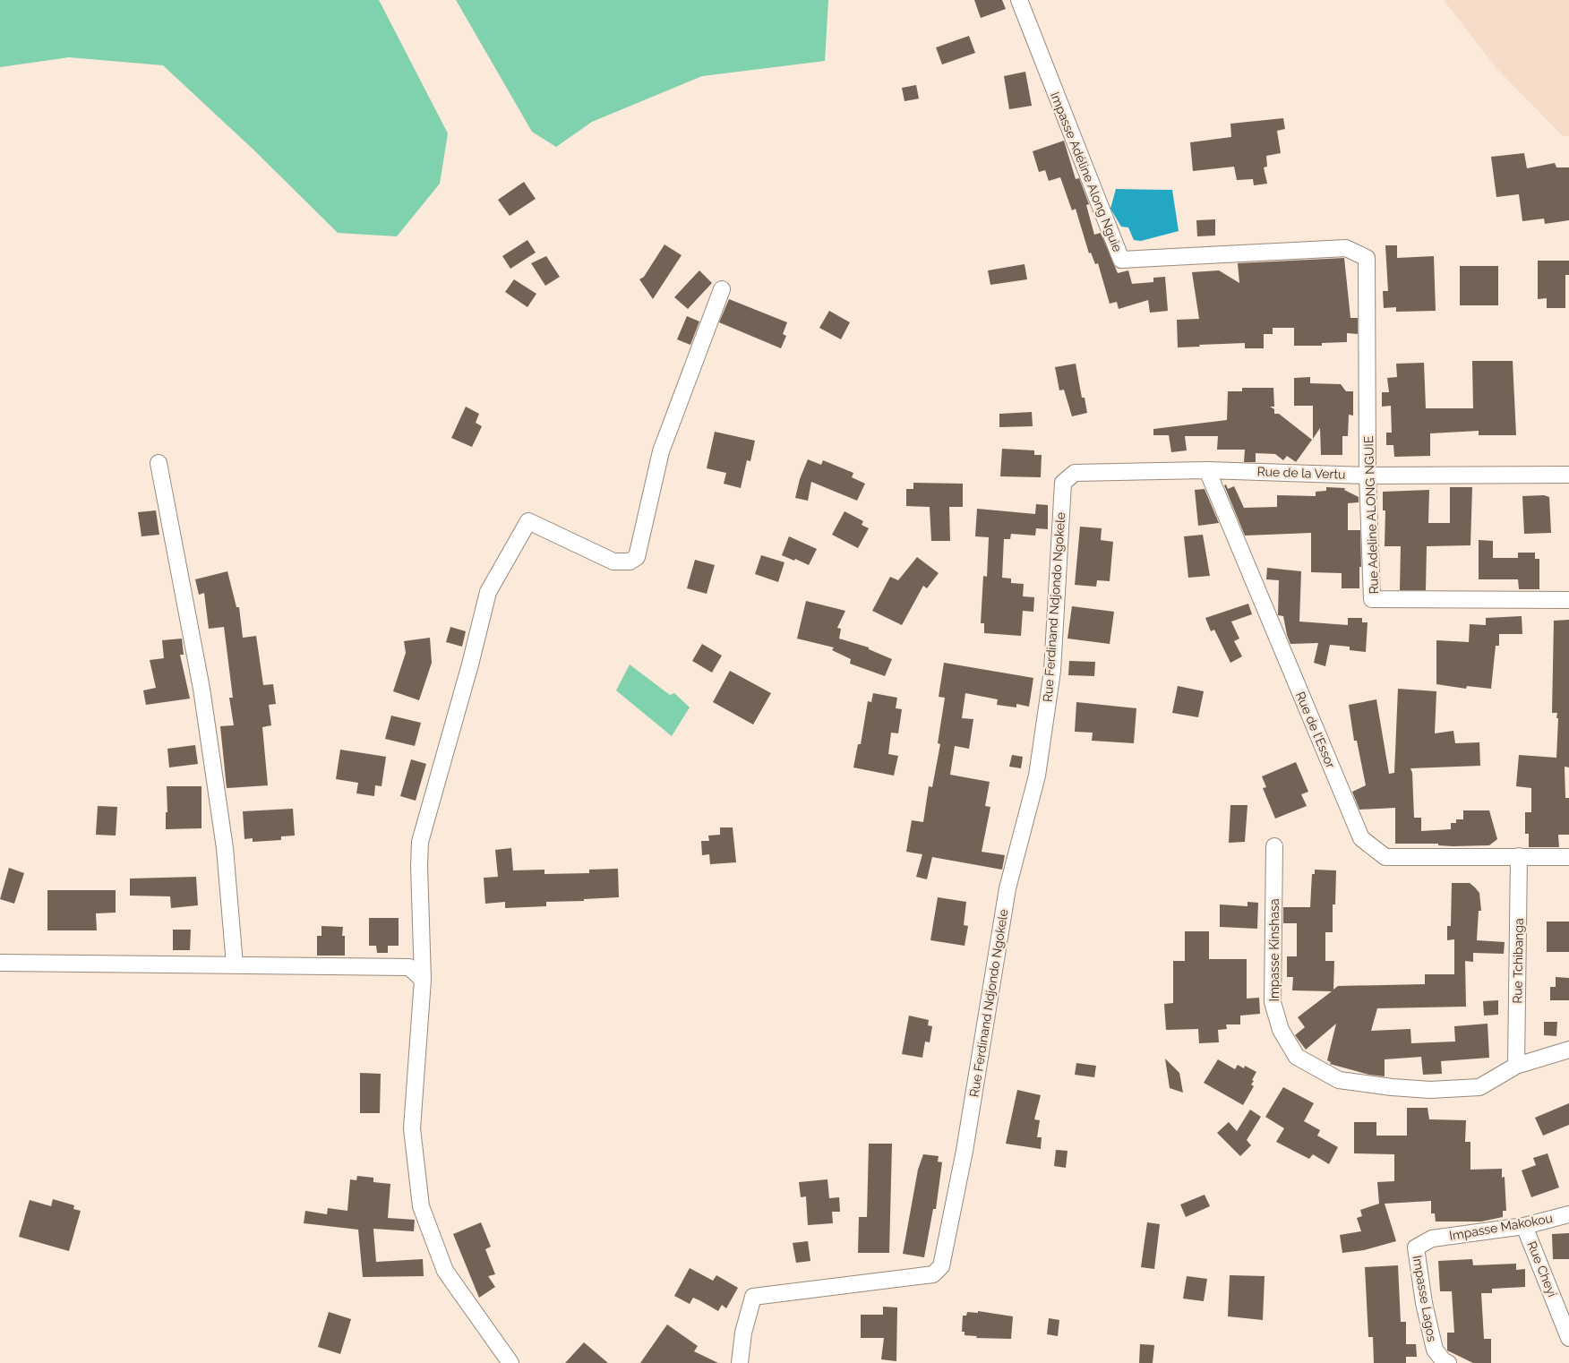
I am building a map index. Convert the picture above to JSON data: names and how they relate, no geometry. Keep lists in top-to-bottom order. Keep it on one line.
{"streets":{"street":["Impasse Adéline Along Nguie","Rue de la Vertu","Rue Adeline ALONG NGUIE","Rue Ferdinand Ndjondo Ngokele","Rue de l'Essor","Impasse Kinshasa","Rue Tchibanga","Impasse Makokou","Rue Cheyi","Impasse Lagos"]},"crossings":[["Impasse Adéline Along Nguie","Rue Adeline ALONG NGUIE"],["Rue de la Vertu","Rue Adeline ALONG NGUIE"],["Rue de la Vertu","Rue Ferdinand Ndjondo Ngokele"],["Rue de la Vertu","Rue de l'Essor"],["Rue de l'Essor","Rue Tchibanga"],["Impasse Kinshasa","Rue Tchibanga"],["Impasse Makokou","Rue Cheyi"],["Impasse Makokou","Impasse Lagos"]]}
